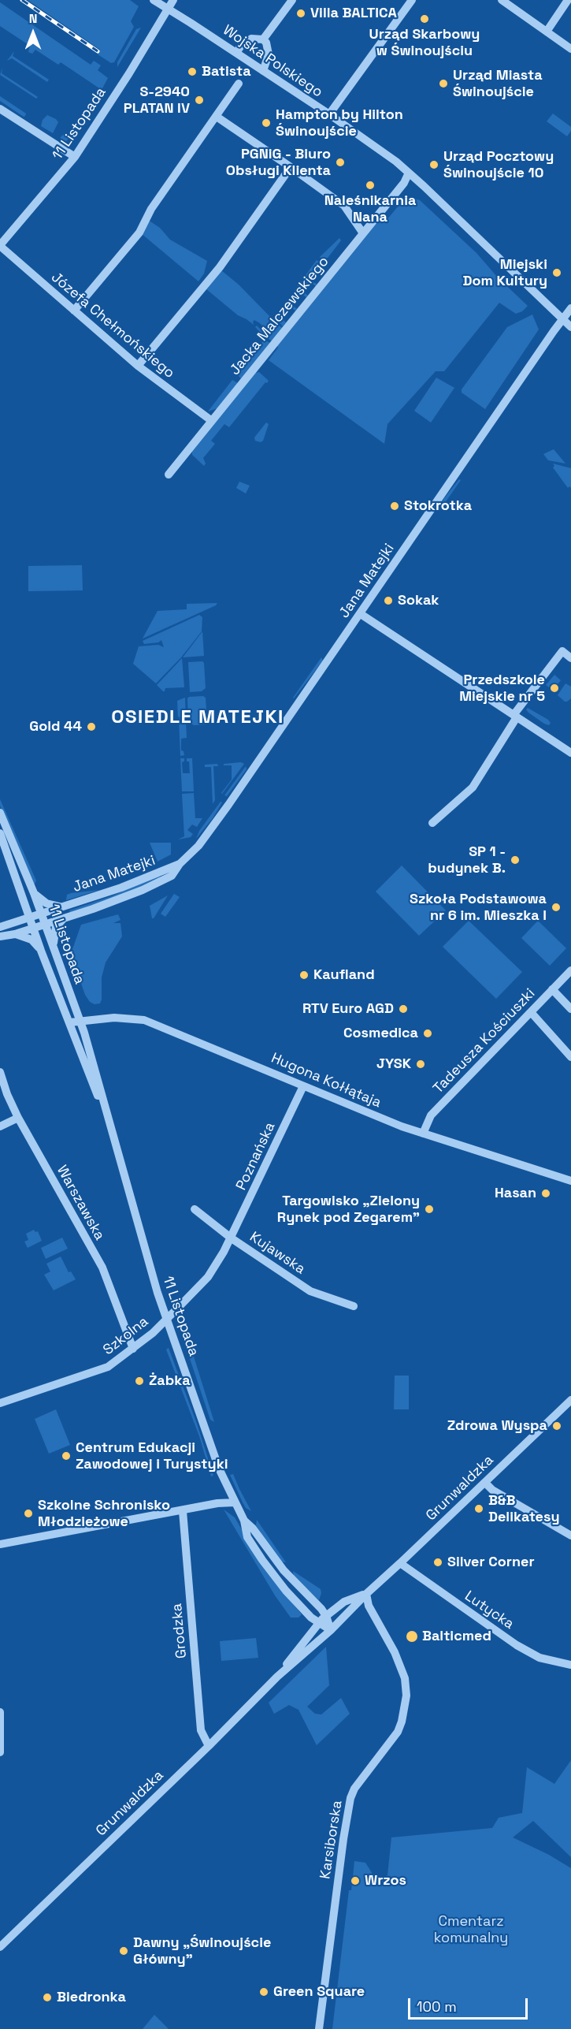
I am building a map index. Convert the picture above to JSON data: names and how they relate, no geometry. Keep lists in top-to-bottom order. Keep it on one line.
{"streets":{"street":["Wojska Polskiego","11 Listopada","Jacka Malczewskiego","Józefa Chełmońskiego","Jana Matejki","Tadeusza Kościuszki","Hugona Kołłątaja","Poznańska","Warszawska","Kujawska","Szkolna","Grunwaldzka","Lutycka","Grodzka","Karsiborska"]},"crossings":[["Wojska Polskiego","11 Listopada"],["Wojska Polskiego","Jacka Malczewskiego"],["Wojska Polskiego","Jana Matejki"],["11 Listopada","Józefa Chełmońskiego"],["11 Listopada","Jana Matejki"],["11 Listopada","Hugona Kołłątaja"],["11 Listopada","Szkolna"],["11 Listopada","Grunwaldzka"],["Jacka Malczewskiego","Józefa Chełmońskiego"],["Tadeusza Kościuszki","Hugona Kołłątaja"],["Hugona Kołłątaja","Poznańska"],["Poznańska","Kujawska"],["Poznańska","Szkolna"],["Warszawska","Szkolna"],["Kujawska","Szkolna"],["Grunwaldzka","Lutycka"],["Grunwaldzka","Grodzka"],["Grunwaldzka","Karsiborska"]],"districts":["OSIEDLE MATEJKI"],"parks":["Cmentarz komunalny"],"places":["Villa BALTICA","Urząd Skarbowy w Świnoujściu","Batista","Urząd Miasta Świnoujście","S-2940 PLATAN IV","Hampton by Hilton Świnoujście","PGNiG - Biuro Obsługi Klienta","Urząd Pocztowy Świnoujście 10","Naleśnikarnia Nana","Miejski Dom Kultury","Stokrotka","Sokak","Przedszkole Miejskie nr 5","Gold 44","SP 1 - budynek B.","Szkoła Podstawowa nr 6 im. Mieszka I","Kaufland","RTV Euro AGD","Cosmedica","JYSK","Hasan","Targowisko „Zielony Rynek pod Zegarem”","Żabka","Zdrowa Wyspa","Centrum Edukacji Zawodowej i Turystyki","B&B Delikatesy","Szkolne Schronisko Młodzieżowe","Silver Corner","Balticmed","Wrzos","Dawny „Świnoujście Główny”","Green Square","Biedronka"],"scale_bar":"100 m","north":"top"}
